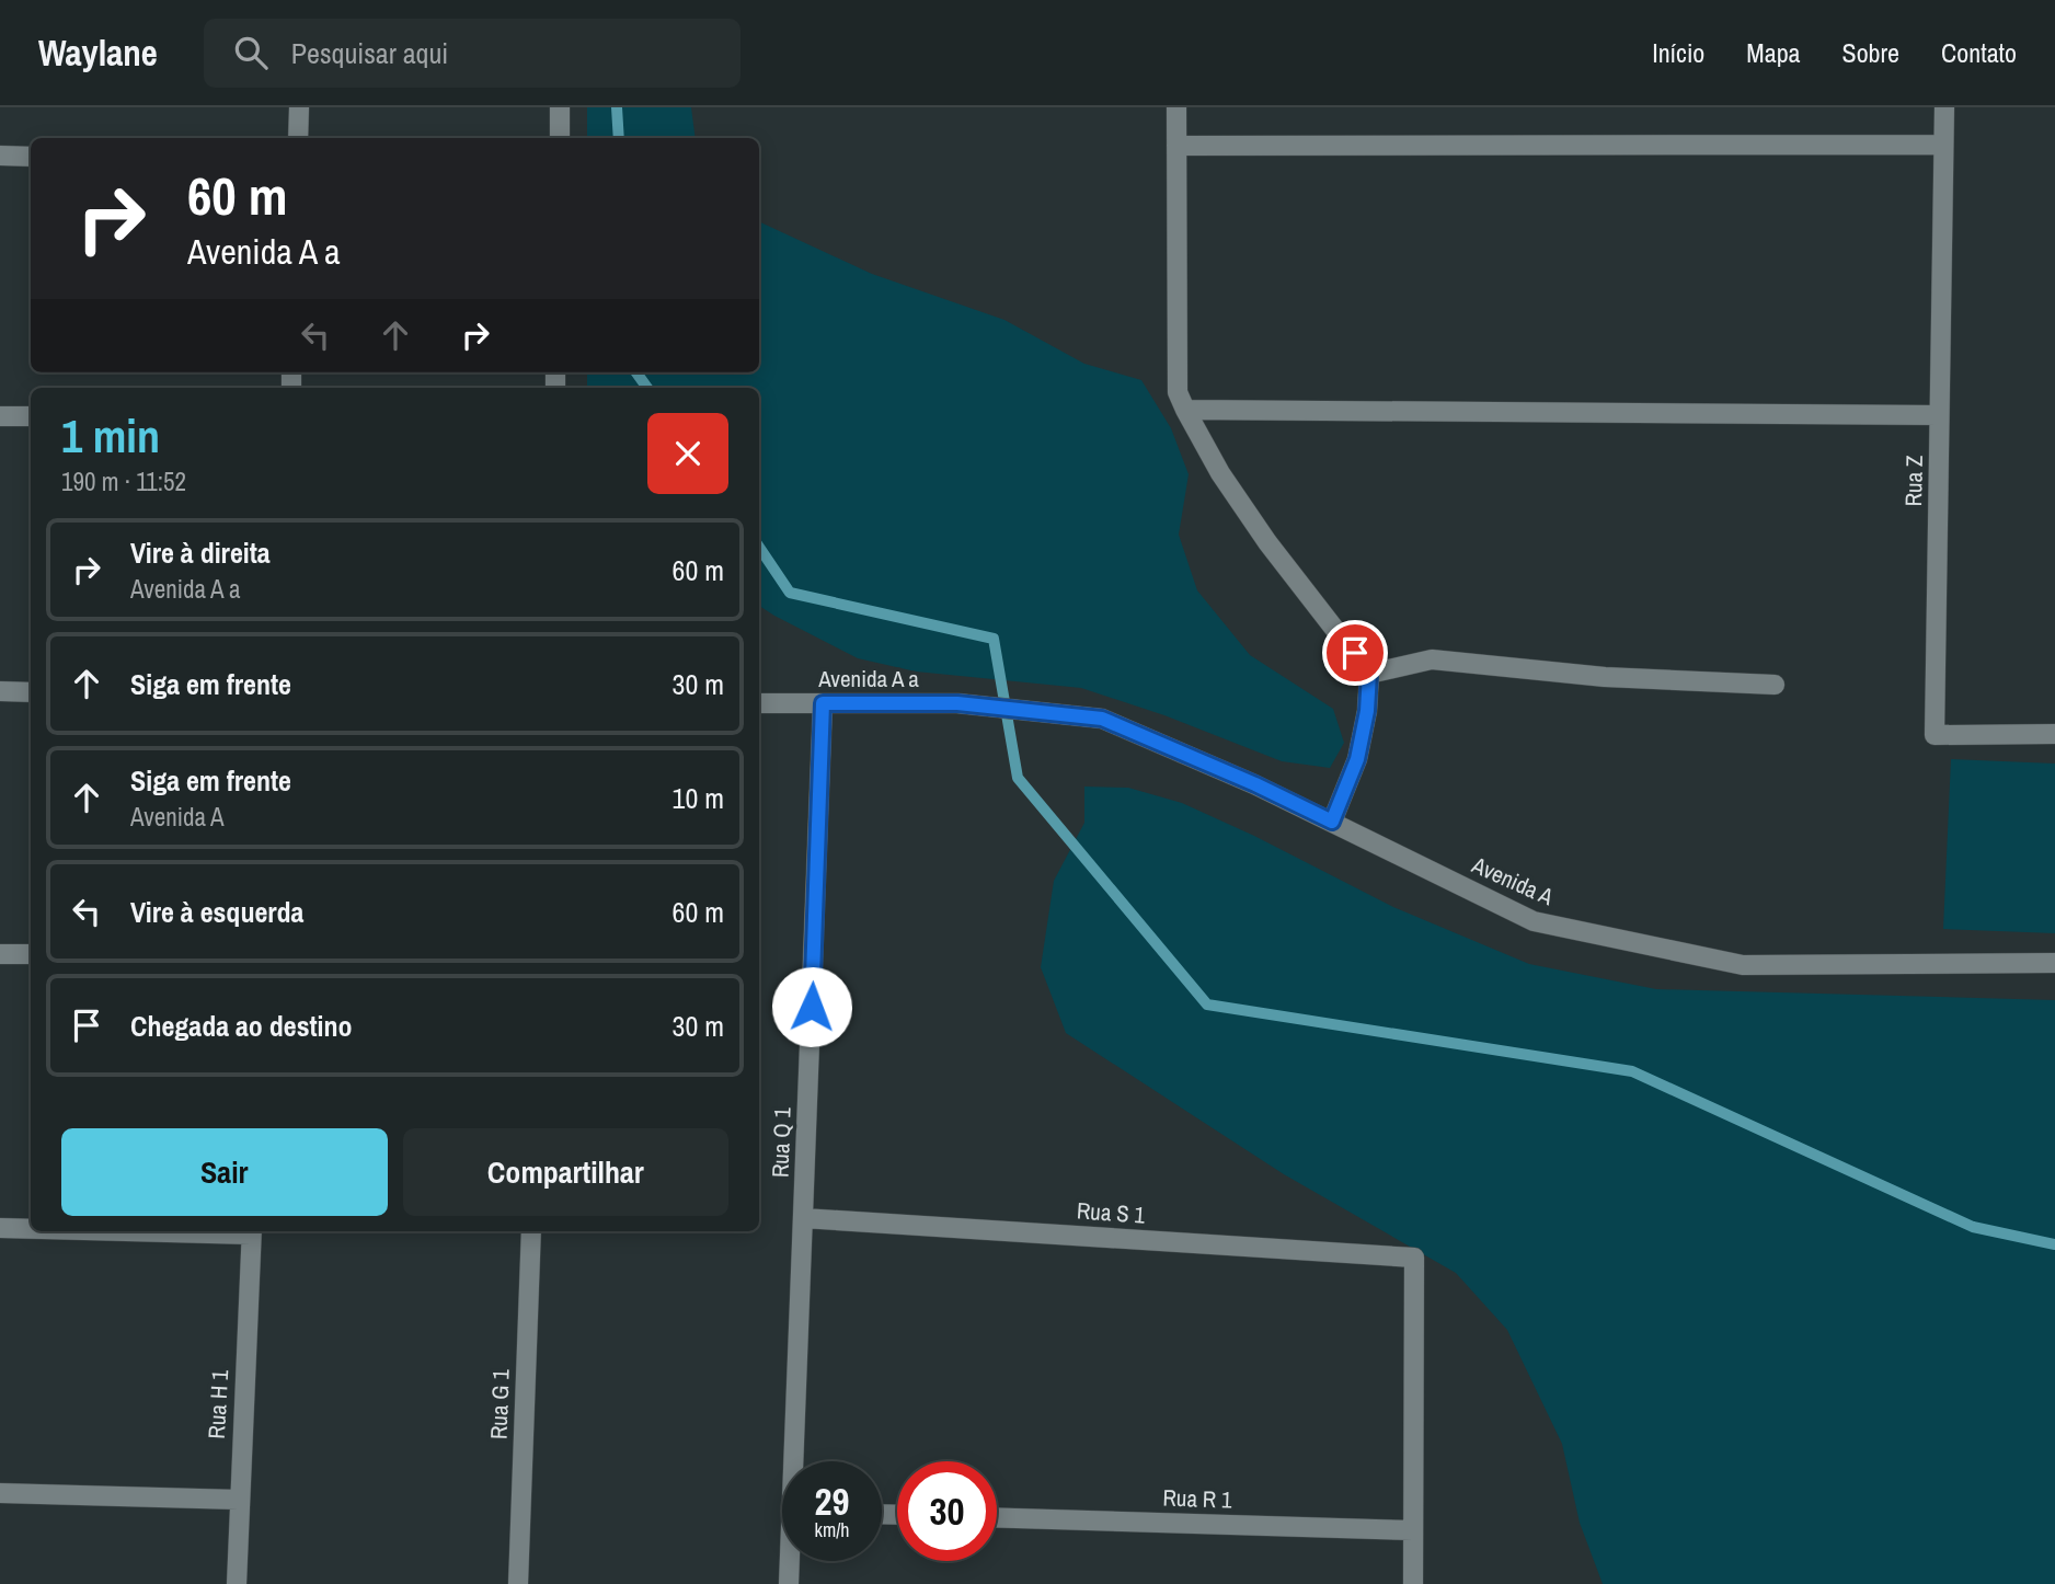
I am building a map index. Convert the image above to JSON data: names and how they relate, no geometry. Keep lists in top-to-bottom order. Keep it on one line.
{"streets":{"street":["Rua Z","Avenida A a","Avenida A","Rua Q 1","Rua S 1","Rua H 1","Rua G 1","Rua R 1"]},"crossings":[["Avenida A a","Avenida A"],["Avenida A a","Rua Q 1"],["Rua Q 1","Rua S 1"],["Rua S 1","Rua R 1"]],"page":{"header":"Waylane","search":"Pesquisar aqui","nav":["Início","Mapa","Sobre","Contato"],"turn":["60 m","Avenida A a"],"heading":["1 min","190 m · 11:52"],"list":[{"name":"Vire à direita","note":"Avenida A a","value":"60 m"},{"name":"Siga em frente","value":"30 m"},{"name":"Siga em frente","note":"Avenida A","value":"10 m"},{"name":"Vire à esquerda","value":"60 m"},{"name":"Chegada ao destino","value":"30 m"}],"buttons":["Sair","Compartilhar"],"speed":"29 km/h","limit":"30"}}
